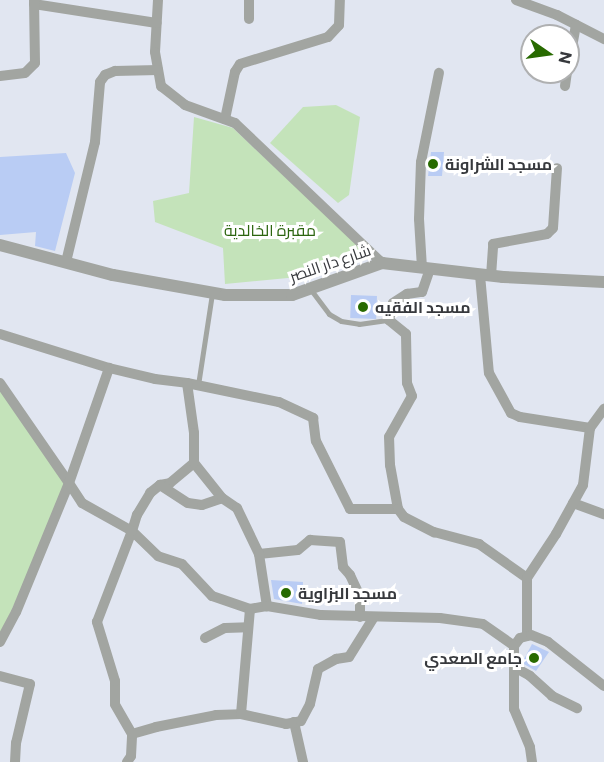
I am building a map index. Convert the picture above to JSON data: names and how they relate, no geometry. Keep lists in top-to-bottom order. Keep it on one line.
{"streets":{"street":["شارع دار النصر"]},"parks":["مقبرة الخالدية"],"places":["مسجد الشراونة","مسجد الفقيه","مسجد البزاوية","جامع الصعدي"],"north":"right"}
